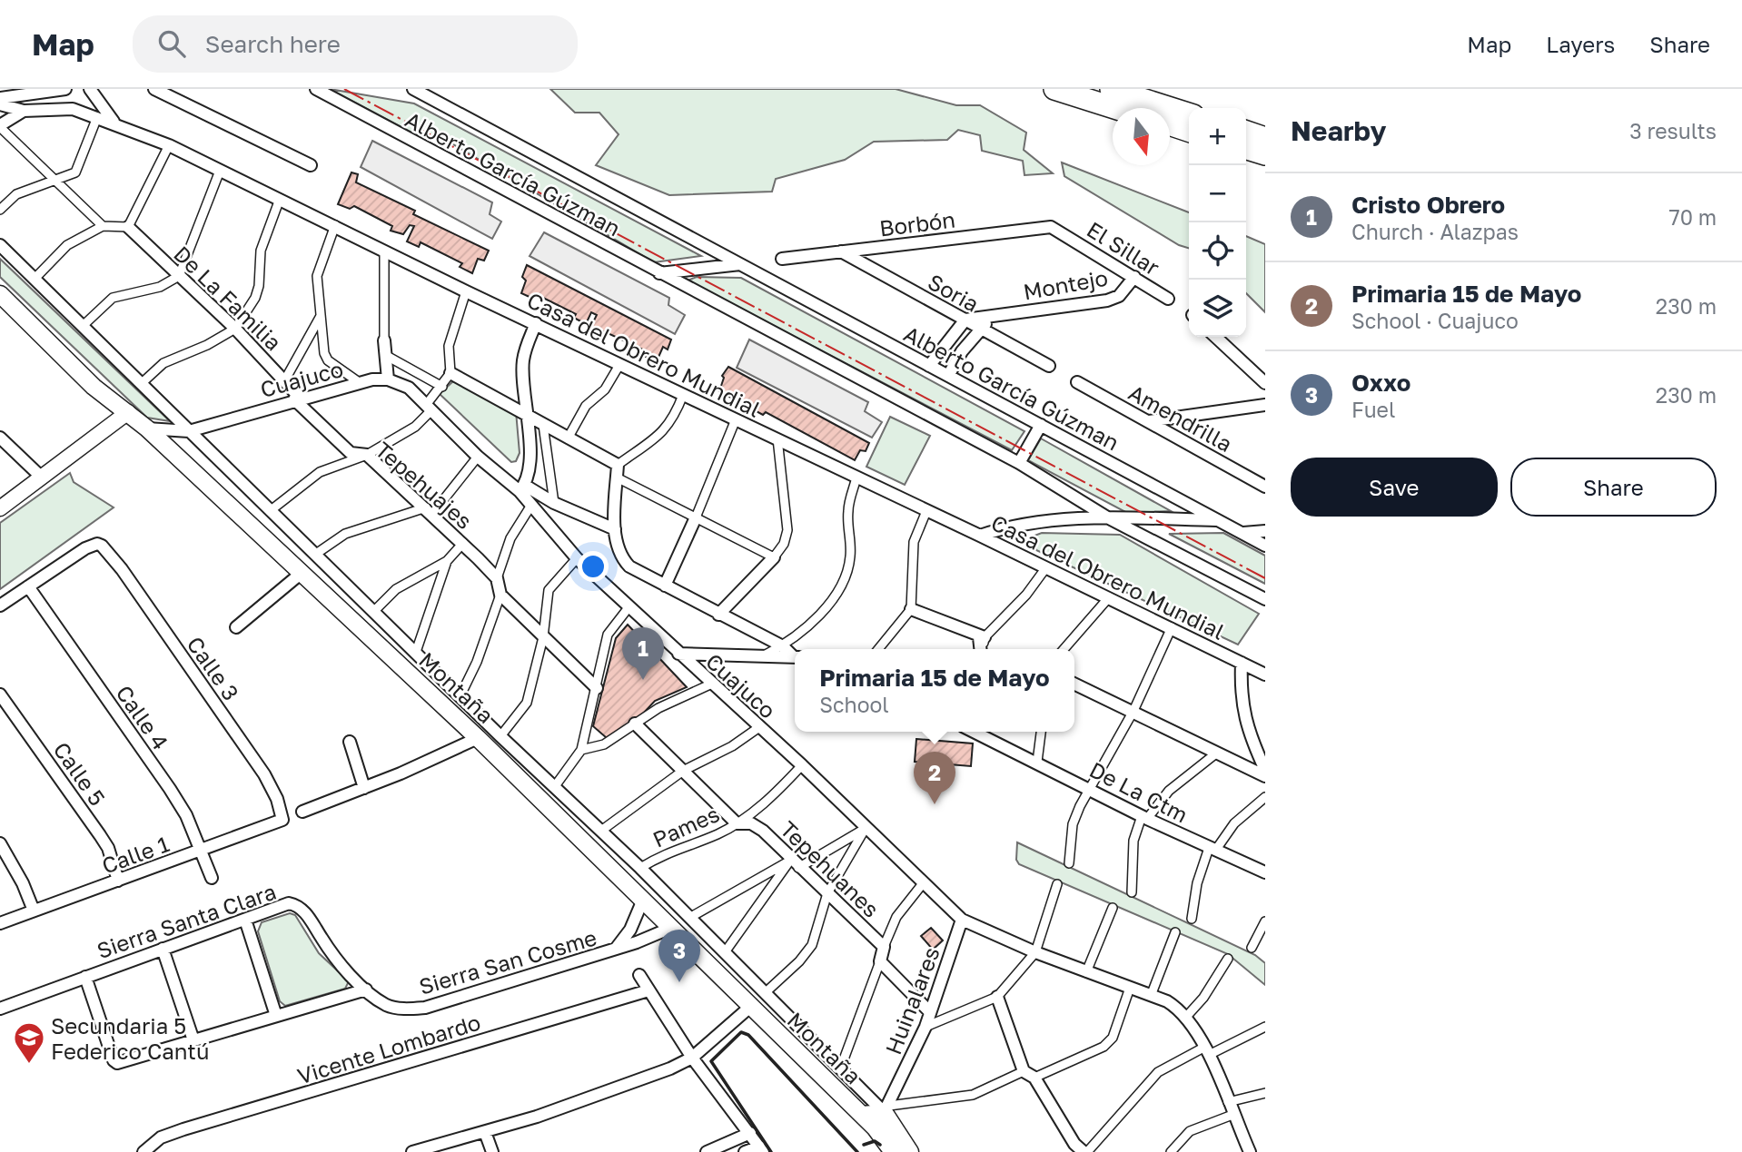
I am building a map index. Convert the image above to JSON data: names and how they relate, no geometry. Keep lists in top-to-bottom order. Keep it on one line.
{"streets":{"main road":["Montaña"],"street":["Alberto García Gúzman","Borbón","El Sillar","Montejo","Soria","De La Familia","Casa del Obrero Mundial","Cuajuco","Amendrilla","Tepehuajes","Calle 3","Calle 4","Calle 5","De La Ctm","Pames","Calle 1","Tepehuanes","Sierra Santa Clara","Sierra San Cosme","Huinalares","Vicente Lombardo"]},"crossings":[["Alberto García Gúzman","Montejo"],["Borbón","El Sillar"],["Borbón","Soria"],["El Sillar","Montejo"],["Montejo","Soria"],["De La Familia","Cuajuco"],["De La Familia","Tepehuajes"],["Cuajuco","Tepehuajes"],["Cuajuco","Montaña"],["Cuajuco","Pames"],["Cuajuco","Huinalares"],["Calle 3","Calle 4"],["Calle 3","Calle 1"],["Montaña","Pames"],["Montaña","Sierra San Cosme"],["Montaña","Huinalares"],["Calle 4","Calle 1"],["Calle 5","Calle 1"],["Pames","Tepehuanes"],["Sierra Santa Clara","Sierra San Cosme"]],"places":{"school or university":["Secundaria 5 Federico Cantú"]},"north":"bottom","page":{"header":"Map","search":"Search here","nav":["Map","Layers","Share"],"heading":["Nearby","3 results"],"map_buttons":["+","−"],"list":[{"mark":"1","name":"Cristo Obrero","note":"Church · Alazpas","value":"70 m"},{"mark":"2","name":"Primaria 15 de Mayo","note":"School · Cuajuco","value":"230 m"},{"mark":"3","name":"Oxxo","note":"Fuel","value":"230 m"}],"buttons":["Save","Share"],"pins":["1","2","3"],"popup":["Primaria 15 de Mayo","School"]}}
